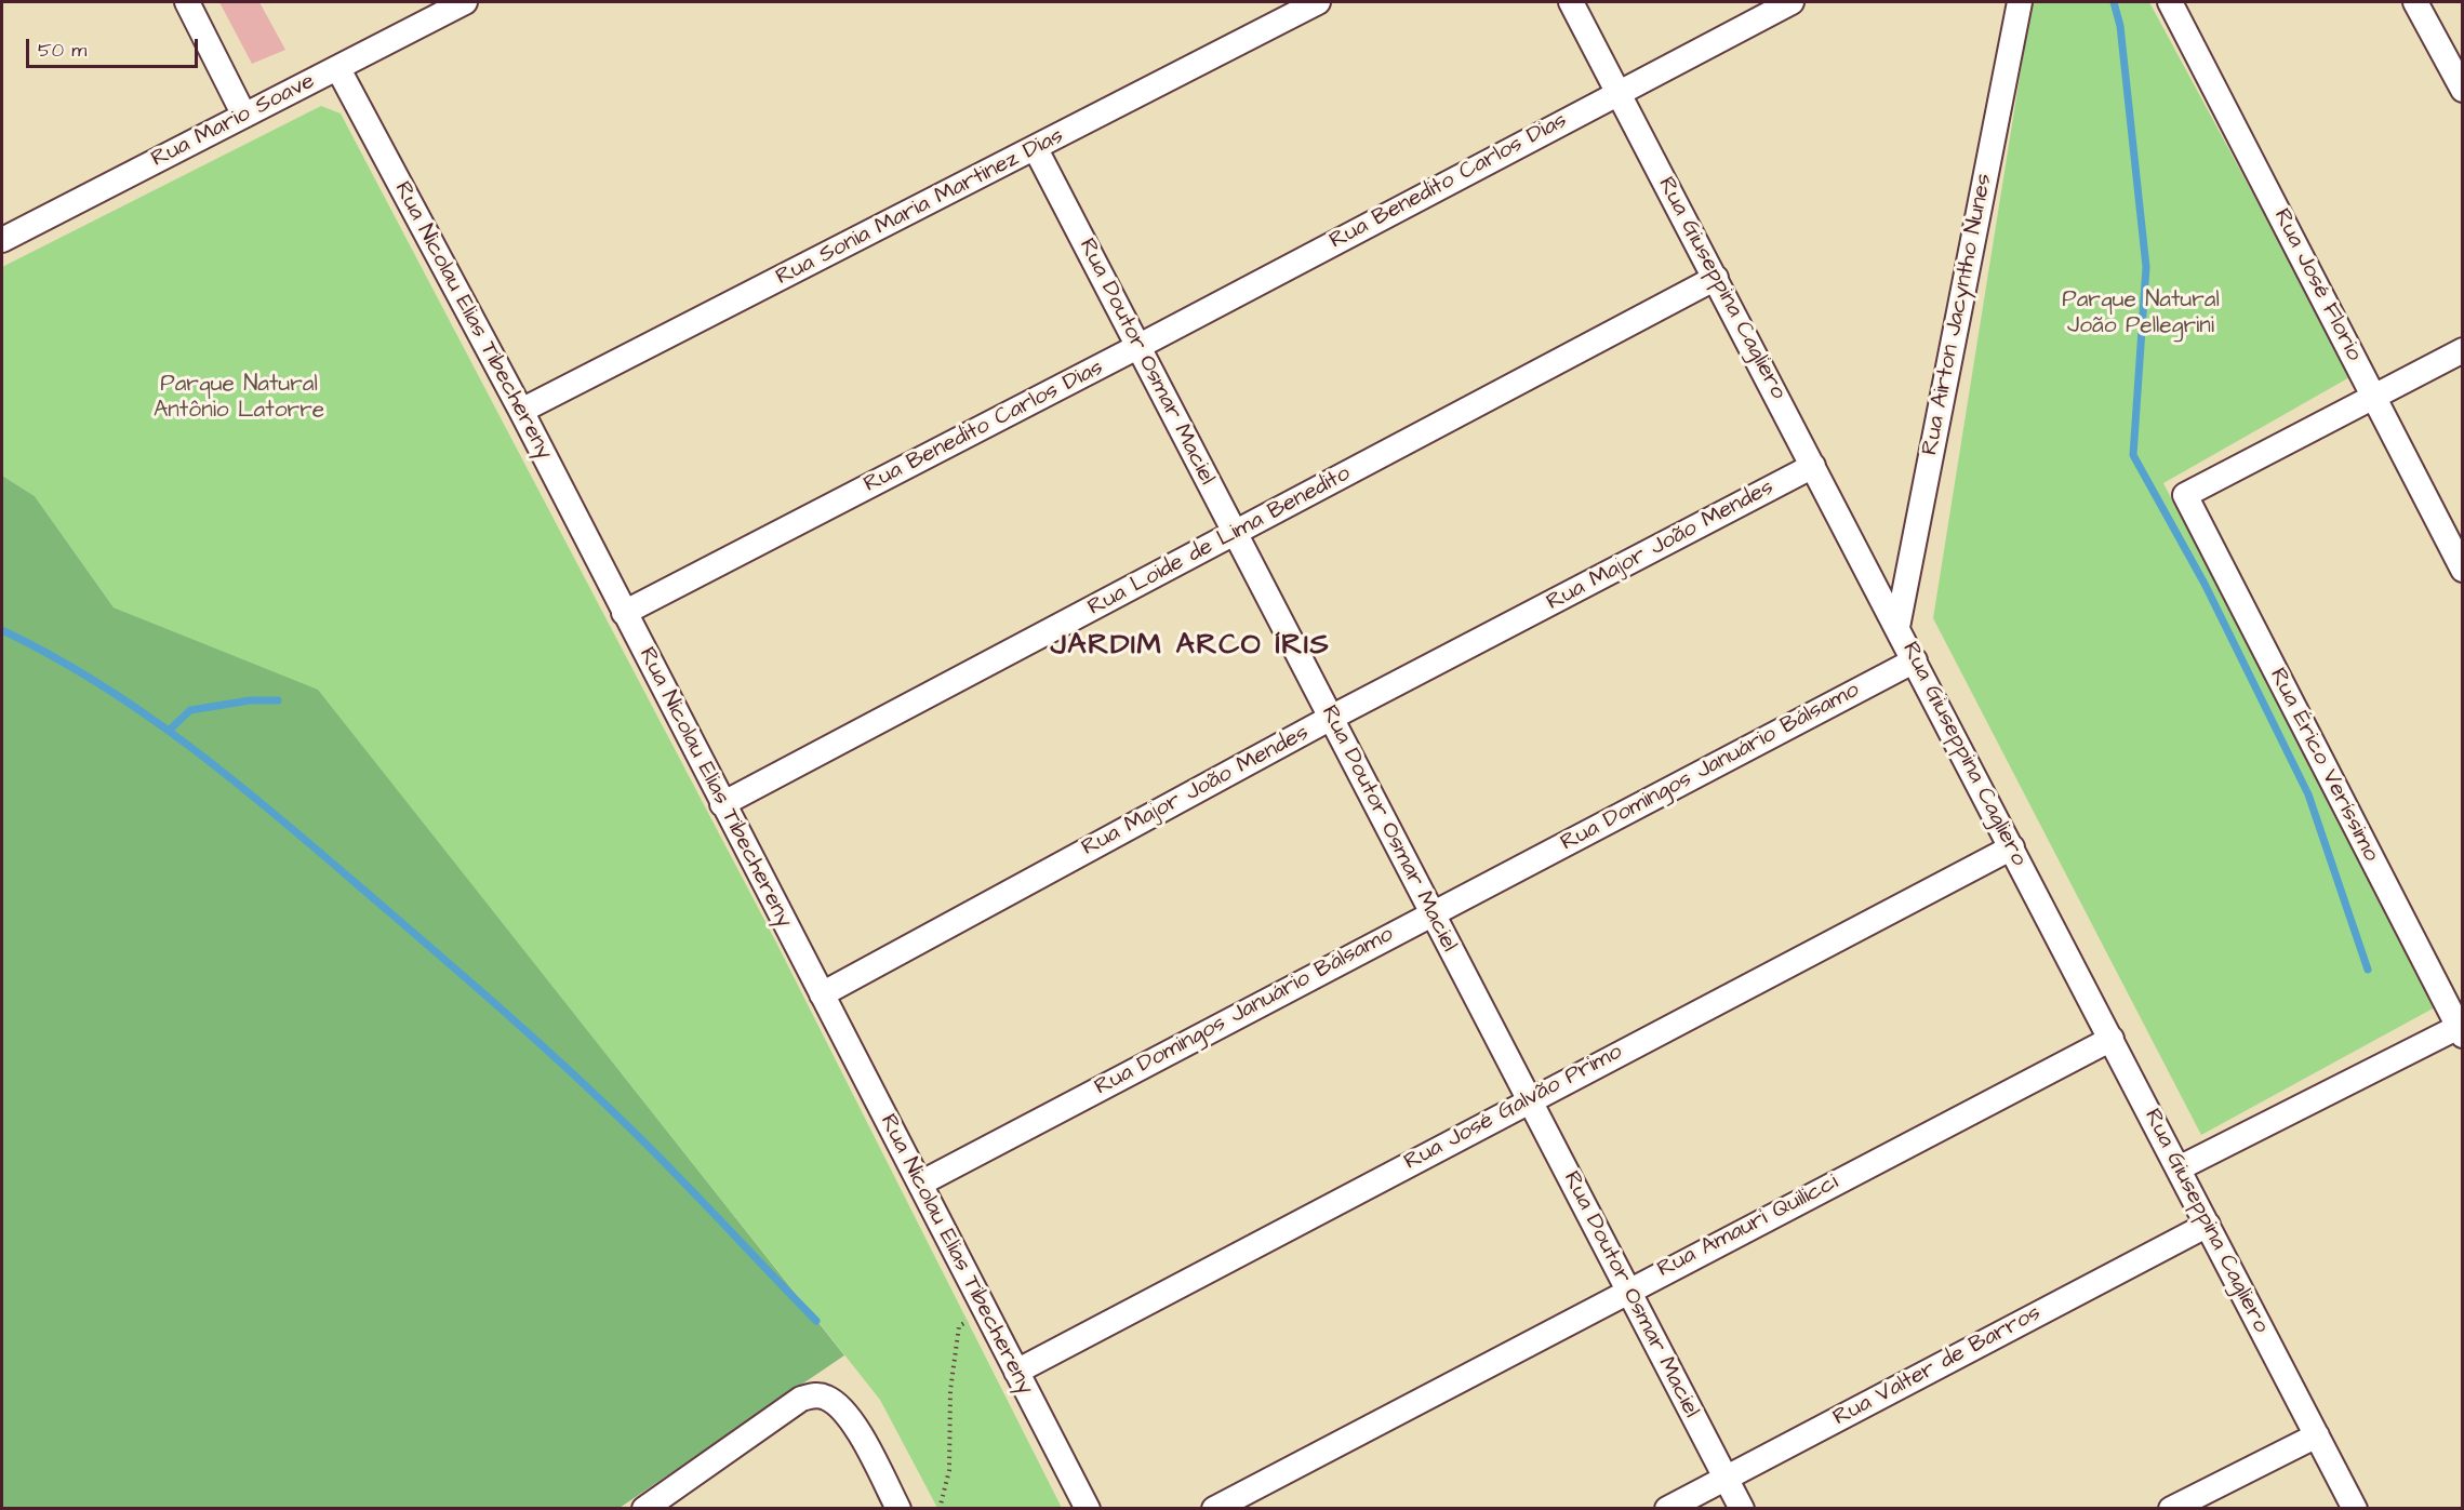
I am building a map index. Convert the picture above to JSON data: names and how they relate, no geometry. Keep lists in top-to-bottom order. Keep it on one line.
{"streets":{"street":["Rua Mario Soave","Rua Benedito Carlos Dias","Rua Sonia Maria Martinez Dias","Rua José Florio","Rua Giuseppina Cagliero","Rua Airton Jacyntho Nunes","Rua Nicolau Elias Tibechereny","Rua Doutor Osmar Maciel","Rua Loide de Lima Benedito","Rua Major João Mendes","Rua Érico Veríssimo","Rua Domingos Januário Bálsamo","Rua José Galvão Primo","Rua Amauri Quilicci","Rua Valter de Barros"]},"crossings":[["Rua Mario Soave","Rua Nicolau Elias Tibechereny"],["Rua Benedito Carlos Dias","Rua Giuseppina Cagliero"],["Rua Benedito Carlos Dias","Rua Nicolau Elias Tibechereny"],["Rua Benedito Carlos Dias","Rua Doutor Osmar Maciel"],["Rua Sonia Maria Martinez Dias","Rua Nicolau Elias Tibechereny"],["Rua Sonia Maria Martinez Dias","Rua Doutor Osmar Maciel"],["Rua José Florio","Rua Érico Veríssimo"],["Rua Giuseppina Cagliero","Rua Airton Jacyntho Nunes"],["Rua Giuseppina Cagliero","Rua Loide de Lima Benedito"],["Rua Giuseppina Cagliero","Rua Major João Mendes"],["Rua Giuseppina Cagliero","Rua Domingos Januário Bálsamo"],["Rua Giuseppina Cagliero","Rua José Galvão Primo"],["Rua Giuseppina Cagliero","Rua Amauri Quilicci"],["Rua Giuseppina Cagliero","Rua Valter de Barros"],["Rua Nicolau Elias Tibechereny","Rua Loide de Lima Benedito"],["Rua Nicolau Elias Tibechereny","Rua Major João Mendes"],["Rua Nicolau Elias Tibechereny","Rua Domingos Januário Bálsamo"],["Rua Nicolau Elias Tibechereny","Rua José Galvão Primo"],["Rua Doutor Osmar Maciel","Rua Loide de Lima Benedito"],["Rua Doutor Osmar Maciel","Rua Major João Mendes"],["Rua Doutor Osmar Maciel","Rua Domingos Januário Bálsamo"],["Rua Doutor Osmar Maciel","Rua José Galvão Primo"],["Rua Doutor Osmar Maciel","Rua Amauri Quilicci"],["Rua Doutor Osmar Maciel","Rua Valter de Barros"]],"districts":["JARDIM ARCO ÍRIS"],"parks":["Parque Natural João Pellegrini","Parque Natural Antônio Latorre"],"scale_bar":"50 m"}
